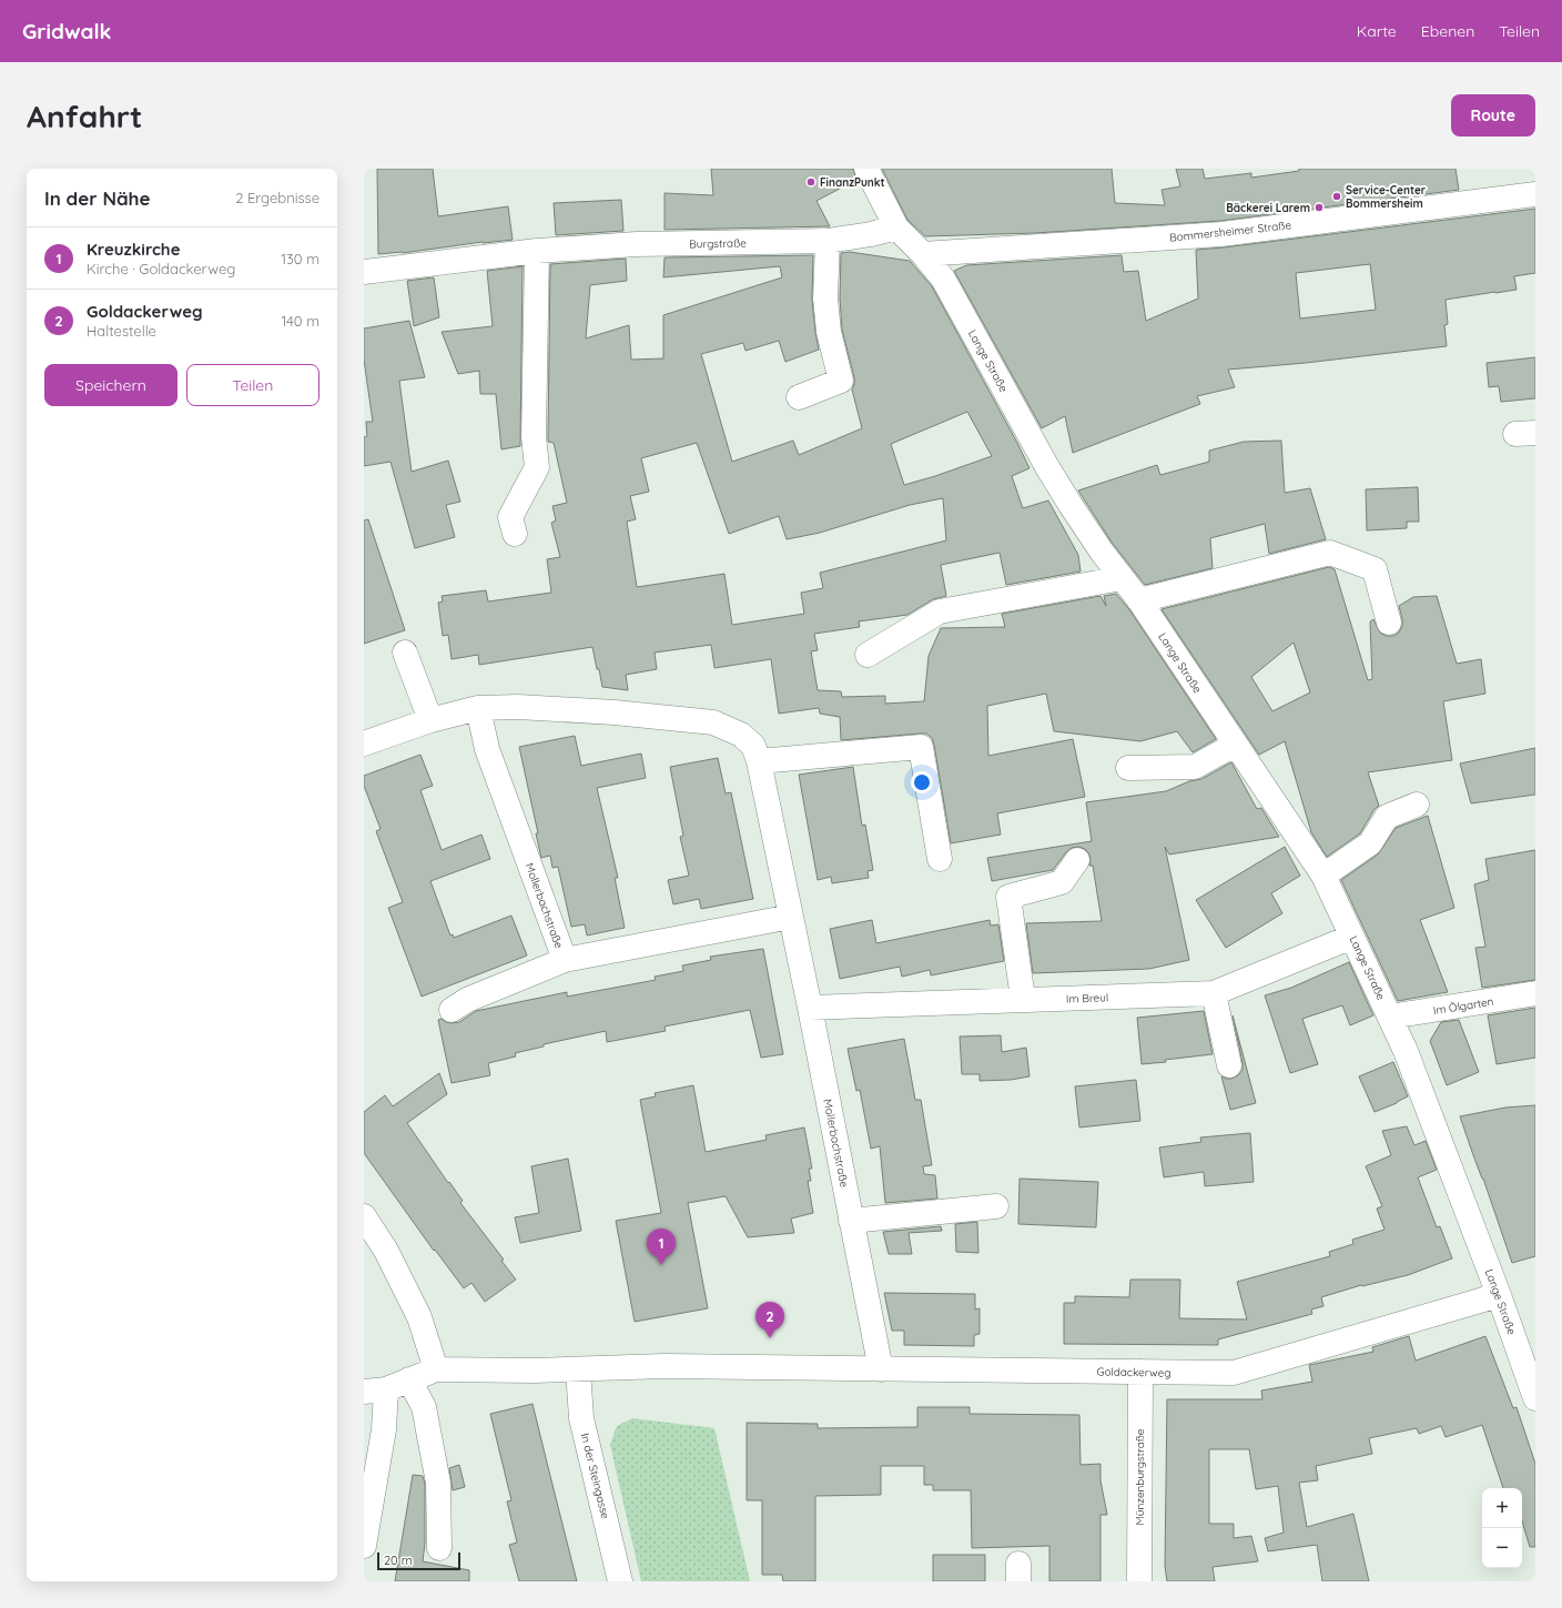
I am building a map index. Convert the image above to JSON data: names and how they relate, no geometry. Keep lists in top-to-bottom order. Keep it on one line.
{"streets":{"street":["Bommersheimer Straße","Burgstraße","Lange Straße","Mollerbachstraße","Im Breul","Im Ölgarten","Goldackerweg","In der Steingasse","Münzenburgstraße"]},"crossings":[["Bommersheimer Straße","Lange Straße"],["Burgstraße","Lange Straße"],["Lange Straße","Im Breul"],["Lange Straße","Im Ölgarten"],["Lange Straße","Goldackerweg"],["Mollerbachstraße","Im Breul"],["Mollerbachstraße","Goldackerweg"],["Goldackerweg","In der Steingasse"],["Goldackerweg","Münzenburgstraße"]],"places":["FinanzPunkt","Service-Center Bommersheim","Bäckerei Larem"],"scale_bar":"20 m","page":{"header":"Gridwalk","nav":["Karte","Ebenen","Teilen"],"buttons":["Route",["Speichern","Teilen"]],"title":"Anfahrt","heading":["In der Nähe","2 Ergebnisse"],"list":[{"mark":"1","name":"Kreuzkirche","note":"Kirche · Goldackerweg","value":"130 m"},{"mark":"2","name":"Goldackerweg","note":"Haltestelle","value":"140 m"}],"pins":["1","2"],"map_buttons":["+","−"],"scale":"20 m"}}
